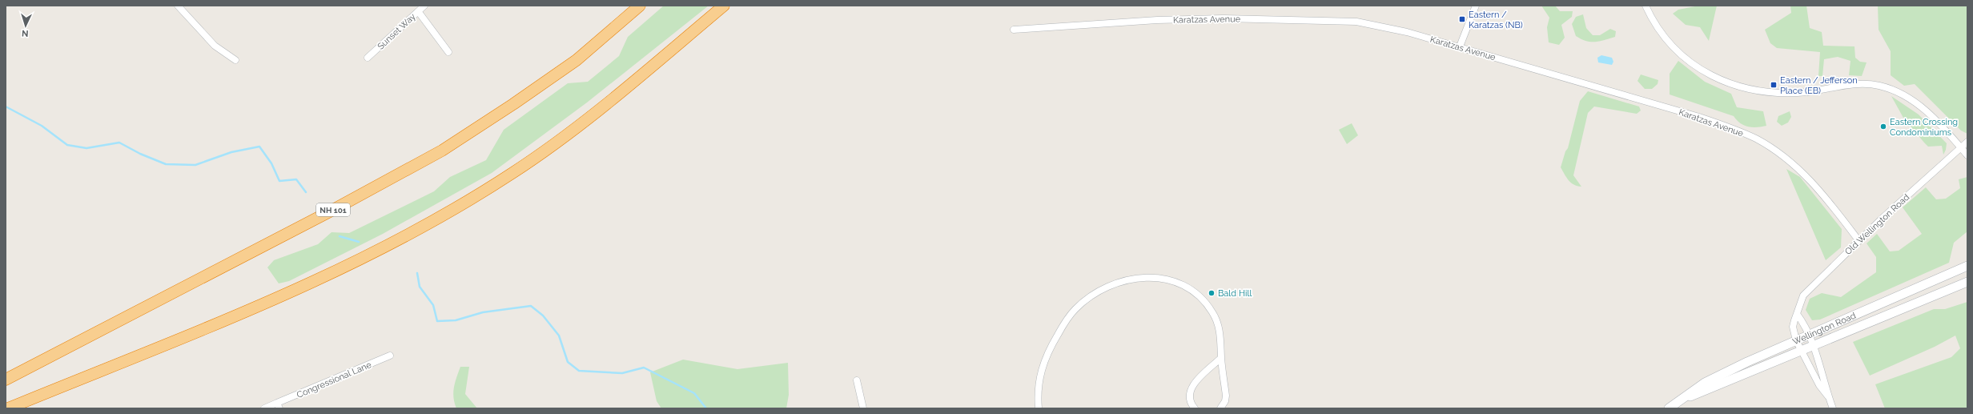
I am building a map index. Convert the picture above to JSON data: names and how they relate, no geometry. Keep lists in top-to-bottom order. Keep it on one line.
{"streets":{"highway":["NH 101"],"main road":["Wellington Road"],"street":["Karatzas Avenue","Sunset Way","Old Wellington Road","Congressional Lane"]},"crossings":[["Karatzas Avenue","Old Wellington Road"],["Old Wellington Road","Wellington Road"]],"places":{"transit":["Eastern / Karatzas (NB)","Eastern / Jefferson Place (EB)"],"other":["Eastern Crossing Condominiums","Bald Hill"]},"north":"bottom"}
